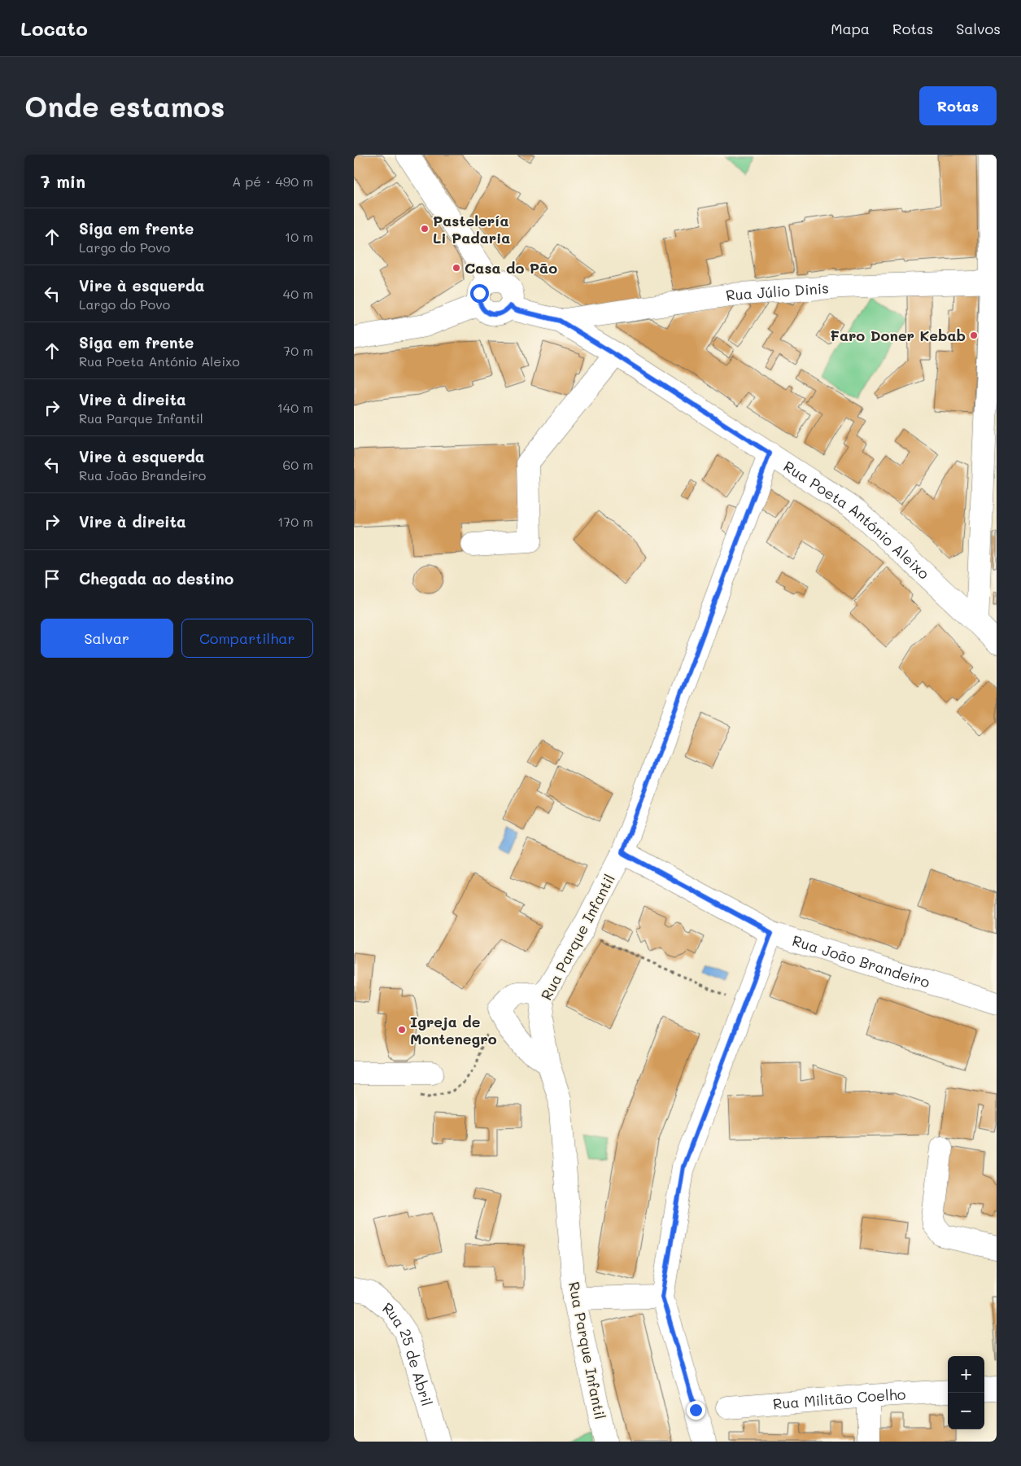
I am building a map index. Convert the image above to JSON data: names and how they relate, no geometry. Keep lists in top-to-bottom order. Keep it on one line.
{"streets":{"street":["Rua Júlio Dinis","Rua Poeta António Aleixo","Rua Parque Infantil","Rua João Brandeiro","Rua 25 de Abril","Rua Militão Coelho"]},"crossings":[["Rua Júlio Dinis","Rua Poeta António Aleixo"],["Rua Poeta António Aleixo","Rua Parque Infantil"],["Rua Parque Infantil","Rua João Brandeiro"]],"places":["Pastelería Li Padaria","Casa do Pão","Faro Doner Kebab","Igreja de Montenegro"],"page":{"header":"Locato","nav":["Mapa","Rotas","Salvos"],"buttons":["Rotas",["Salvar","Compartilhar"]],"title":"Onde estamos","heading":["7 min","A pé · 490 m"],"list":[["Siga em frente","Largo do Povo","10 m"],["Vire à esquerda","Largo do Povo","40 m"],["Siga em frente","Rua Poeta António Aleixo","70 m"],["Vire à direita","Rua Parque Infantil","140 m"],["Vire à esquerda","Rua João Brandeiro","60 m"],["Vire à direita","170 m"],"Chegada ao destino"],"map_buttons":["+","−"]}}
